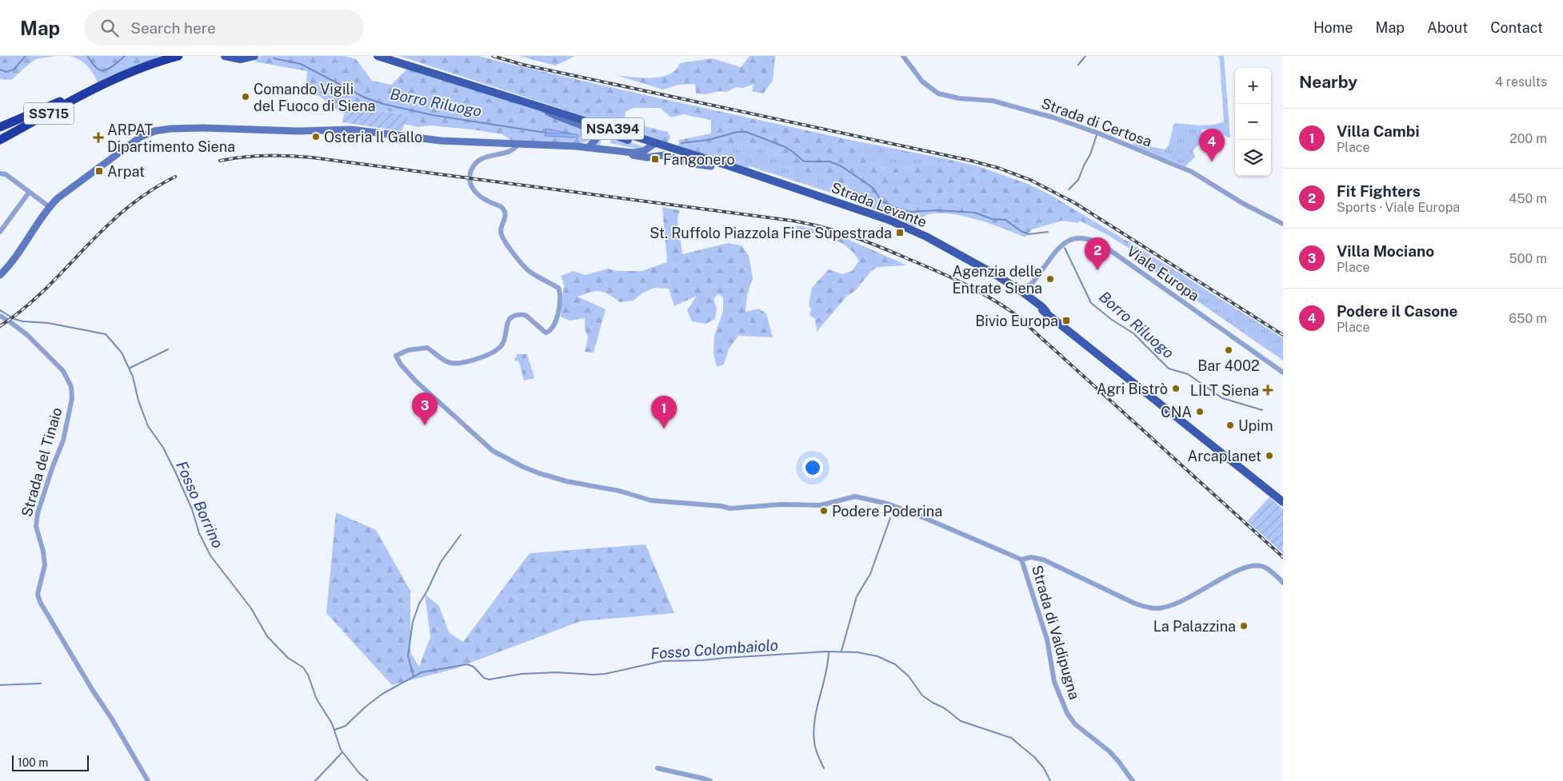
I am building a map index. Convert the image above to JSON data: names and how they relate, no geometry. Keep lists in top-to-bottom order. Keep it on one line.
{"streets":{"highway":["SS715"],"main road":["NSA394","Strada Levante"],"street":["Strada di Certosa","Viale Europa","Strada del Tinaio","Strada di Valdipugna"]},"crossings":[["NSA394","Strada Levante"]],"water":["Borro Riluogo","Fosso Borrino","Fosso Colombaiolo"],"places":{"other":["Comando Vigili del Fuoco di Siena","Osteria Il Gallo","Agenzia delle Entrate Siena","Bar 4002","Agri Bistrò","CNA","Upim","Arcaplanet","Podere Poderina","La Palazzina"],"health":["ARPAT Dipartimento Siena","LILT Siena"],"transit":["Fangonero","Arpat","St. Ruffolo Piazzola Fine Supestrada","Bivio Europa"]},"scale_bar":"100 m","page":{"header":"Map","search":"Search here","nav":["Home","Map","About","Contact"],"heading":["Nearby","4 results"],"map_buttons":["+","−"],"list":[{"mark":"1","name":"Villa Cambi","note":"Place","value":"200 m"},{"mark":"2","name":"Fit Fighters","note":"Sports · Viale Europa","value":"450 m"},{"mark":"3","name":"Villa Mociano","note":"Place","value":"500 m"},{"mark":"4","name":"Podere il Casone","note":"Place","value":"650 m"}],"pins":["4","2","3","1"],"scale":"100 m"}}
